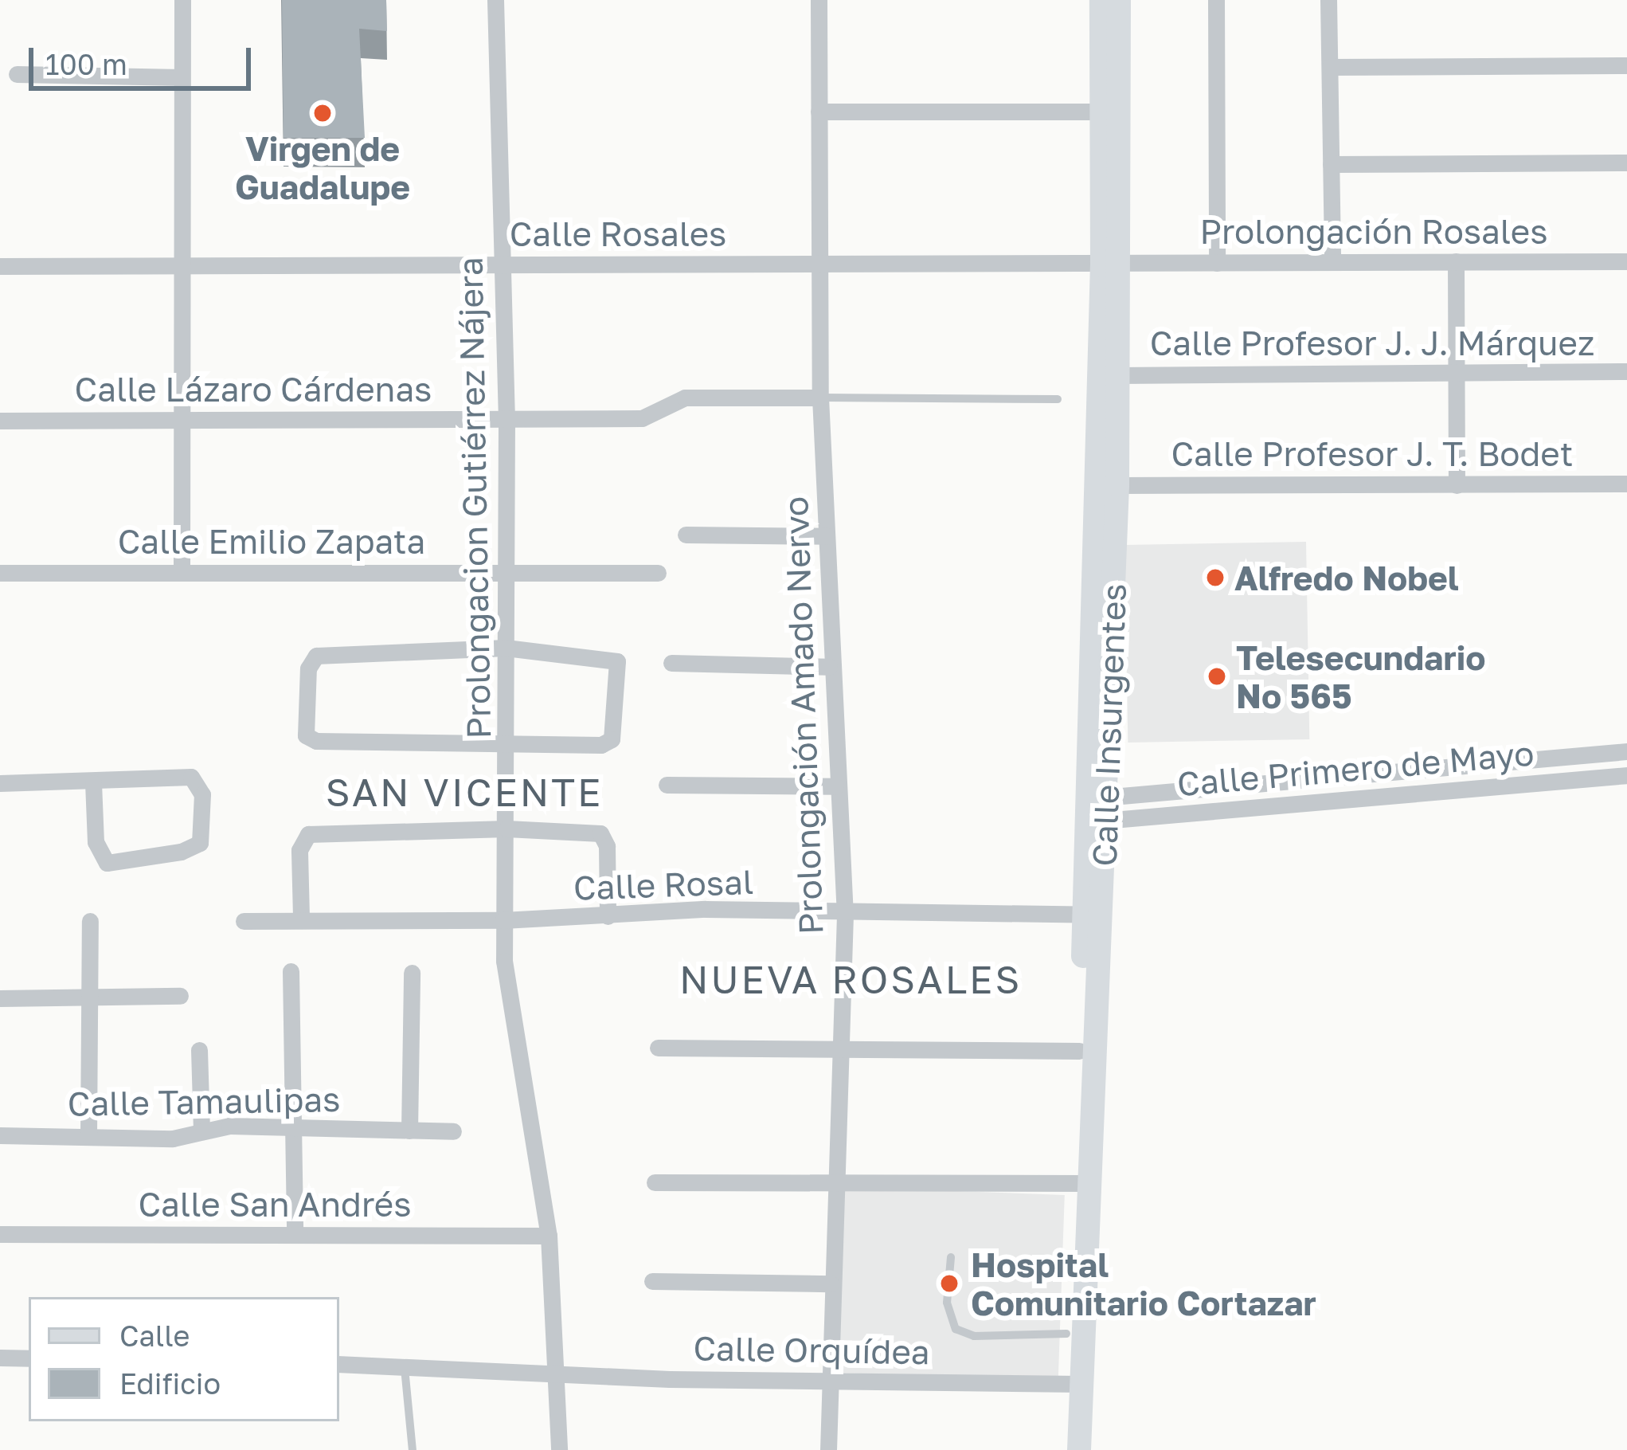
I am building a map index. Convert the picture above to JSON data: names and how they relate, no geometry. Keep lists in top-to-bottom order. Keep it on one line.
{"streets":{"main road":["Calle Insurgentes"],"street":["Prolongación Rosales","Calle Rosales","Calle Profesor J. J. Márquez","Calle Lázaro Cárdenas","Calle Profesor J. T. Bodet","Prolongacion Gutiérrez Nájera","Calle Emilio Zapata","Prolongación Amado Nervo","Calle Primero de Mayo","Calle Rosal","Calle Tamaulipas","Calle San Andrés","Calle Orquídea"]},"crossings":[["Prolongación Rosales","Calle Rosales"],["Prolongación Rosales","Calle Insurgentes"],["Calle Rosales","Prolongacion Gutiérrez Nájera"],["Calle Rosales","Prolongación Amado Nervo"],["Calle Rosales","Calle Insurgentes"],["Calle Profesor J. J. Márquez","Calle Insurgentes"],["Calle Lázaro Cárdenas","Prolongacion Gutiérrez Nájera"],["Calle Lázaro Cárdenas","Prolongación Amado Nervo"],["Calle Profesor J. T. Bodet","Calle Insurgentes"],["Prolongacion Gutiérrez Nájera","Calle Emilio Zapata"],["Prolongacion Gutiérrez Nájera","Calle Rosal"],["Prolongacion Gutiérrez Nájera","Calle San Andrés"],["Prolongacion Gutiérrez Nájera","Calle Orquídea"],["Prolongación Amado Nervo","Calle Rosal"],["Prolongación Amado Nervo","Calle Orquídea"],["Calle Insurgentes","Calle Primero de Mayo"],["Calle Insurgentes","Calle Rosal"],["Calle Insurgentes","Calle Orquídea"]],"districts":["SAN VICENTE","NUEVA ROSALES"],"places":["Virgen de Guadalupe","Alfredo Nobel","Telesecundario No 565","Hospital Comunitario Cortazar"],"legend":["Calle","Edificio"],"scale_bar":"100 m"}
